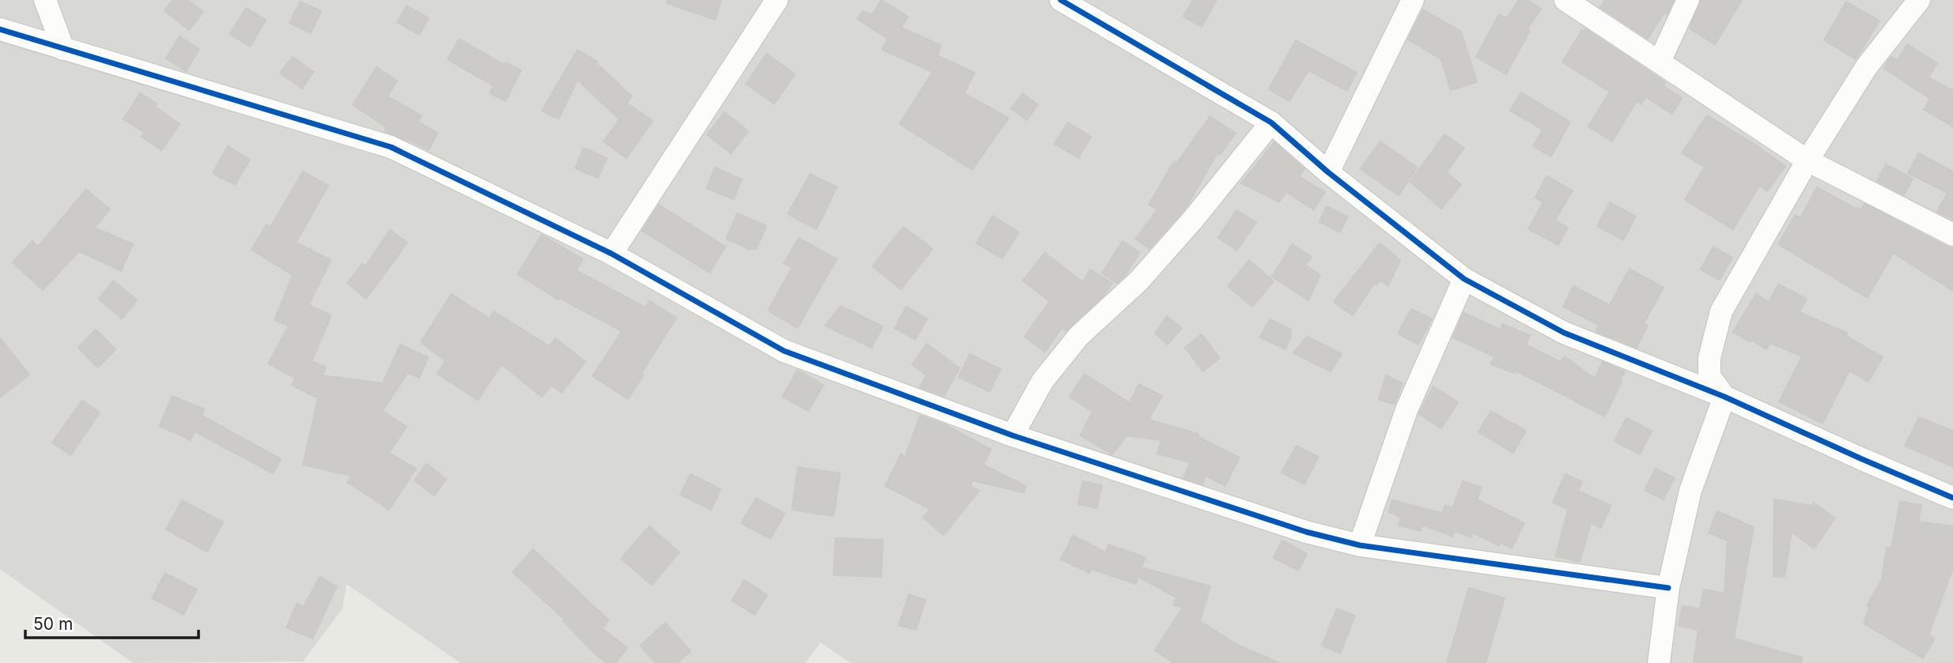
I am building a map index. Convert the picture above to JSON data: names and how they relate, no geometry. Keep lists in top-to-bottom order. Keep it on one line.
{"scale_bar":"50 m"}
